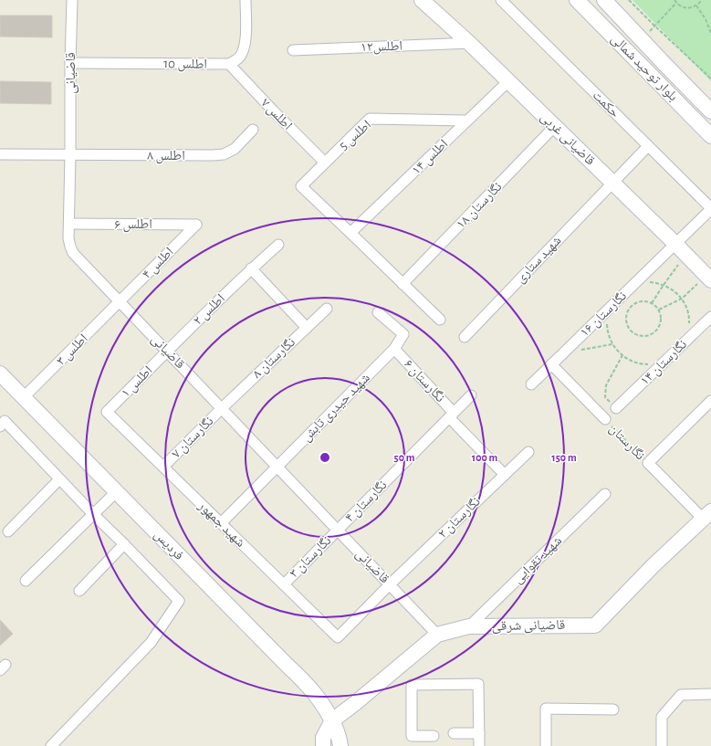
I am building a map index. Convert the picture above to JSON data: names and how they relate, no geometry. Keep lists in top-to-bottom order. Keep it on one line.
{"streets":{"street":["اطلس۱۲","اطلس 10","بلوار توحید شمالی","قاضیانی","حکمت","اطلس ۷","اطلس 5","قاضیانی غربی","اطلس ۸","اطلس ۱۴","نگارستان ۱۸","اطلس ۶","شهید ستاری","اطلس ۴","اطلس ۲","نگارستان ۱۶","اطلس ۳","نگارستان ۸","نگارستان ۱۴","نگارستان ۶","اطلس ۱","شهید حیدری تابش","نگارستان ۷","نگارستان","نگارستان ۴","نگارستان ۲","شهید جمهور","فردیس","نگارستان ۳","شهید تقوایی","قاضیانی شرقی"]},"crossings":[["اطلس۱۲","قاضیانی غربی"],["اطلس 10","قاضیانی"],["اطلس 10","اطلس ۷"],["قاضیانی","اطلس ۸"],["قاضیانی","اطلس ۶"],["قاضیانی","اطلس ۴"],["قاضیانی","اطلس ۲"],["قاضیانی","اطلس ۳"],["قاضیانی","نگارستان ۸"],["قاضیانی","اطلس ۱"],["قاضیانی","شهید حیدری تابش"],["قاضیانی","نگارستان ۷"],["قاضیانی","نگارستان ۴"],["قاضیانی","نگارستان ۲"],["قاضیانی","نگارستان ۳"],["قاضیانی","قاضیانی شرقی"],["حکمت","شهید ستاری"],["حکمت","نگارستان ۱۶"],["اطلس ۷","اطلس 5"],["اطلس 5","اطلس ۱۴"],["قاضیانی غربی","اطلس ۱۴"],["قاضیانی غربی","نگارستان ۱۸"],["قاضیانی غربی","شهید ستاری"],["قاضیانی غربی","نگارستان ۱۶"],["اطلس ۶","اطلس ۴"],["اطلس ۴","اطلس ۳"],["اطلس ۲","اطلس ۱"],["نگارستان ۱۶","نگارستان"],["اطلس ۳","فردیس"],["نگارستان ۸","نگارستان ۷"],["نگارستان ۶","شهید حیدری تابش"],["نگارستان ۶","نگارستان ۴"],["نگارستان ۶","نگارستان ۲"],["اطلس ۱","شهید جمهور"],["شهید حیدری تابش","شهید جمهور"],["نگارستان ۷","شهید جمهور"],["نگارستان","قاضیانی شرقی"],["نگارستان ۴","نگارستان ۳"],["نگارستان ۲","شهید جمهور"],["شهید جمهور","نگارستان ۳"],["فردیس","قاضیانی شرقی"],["شهید تقوایی","قاضیانی شرقی"]],"rings":["50 m","100 m","150 m"]}
